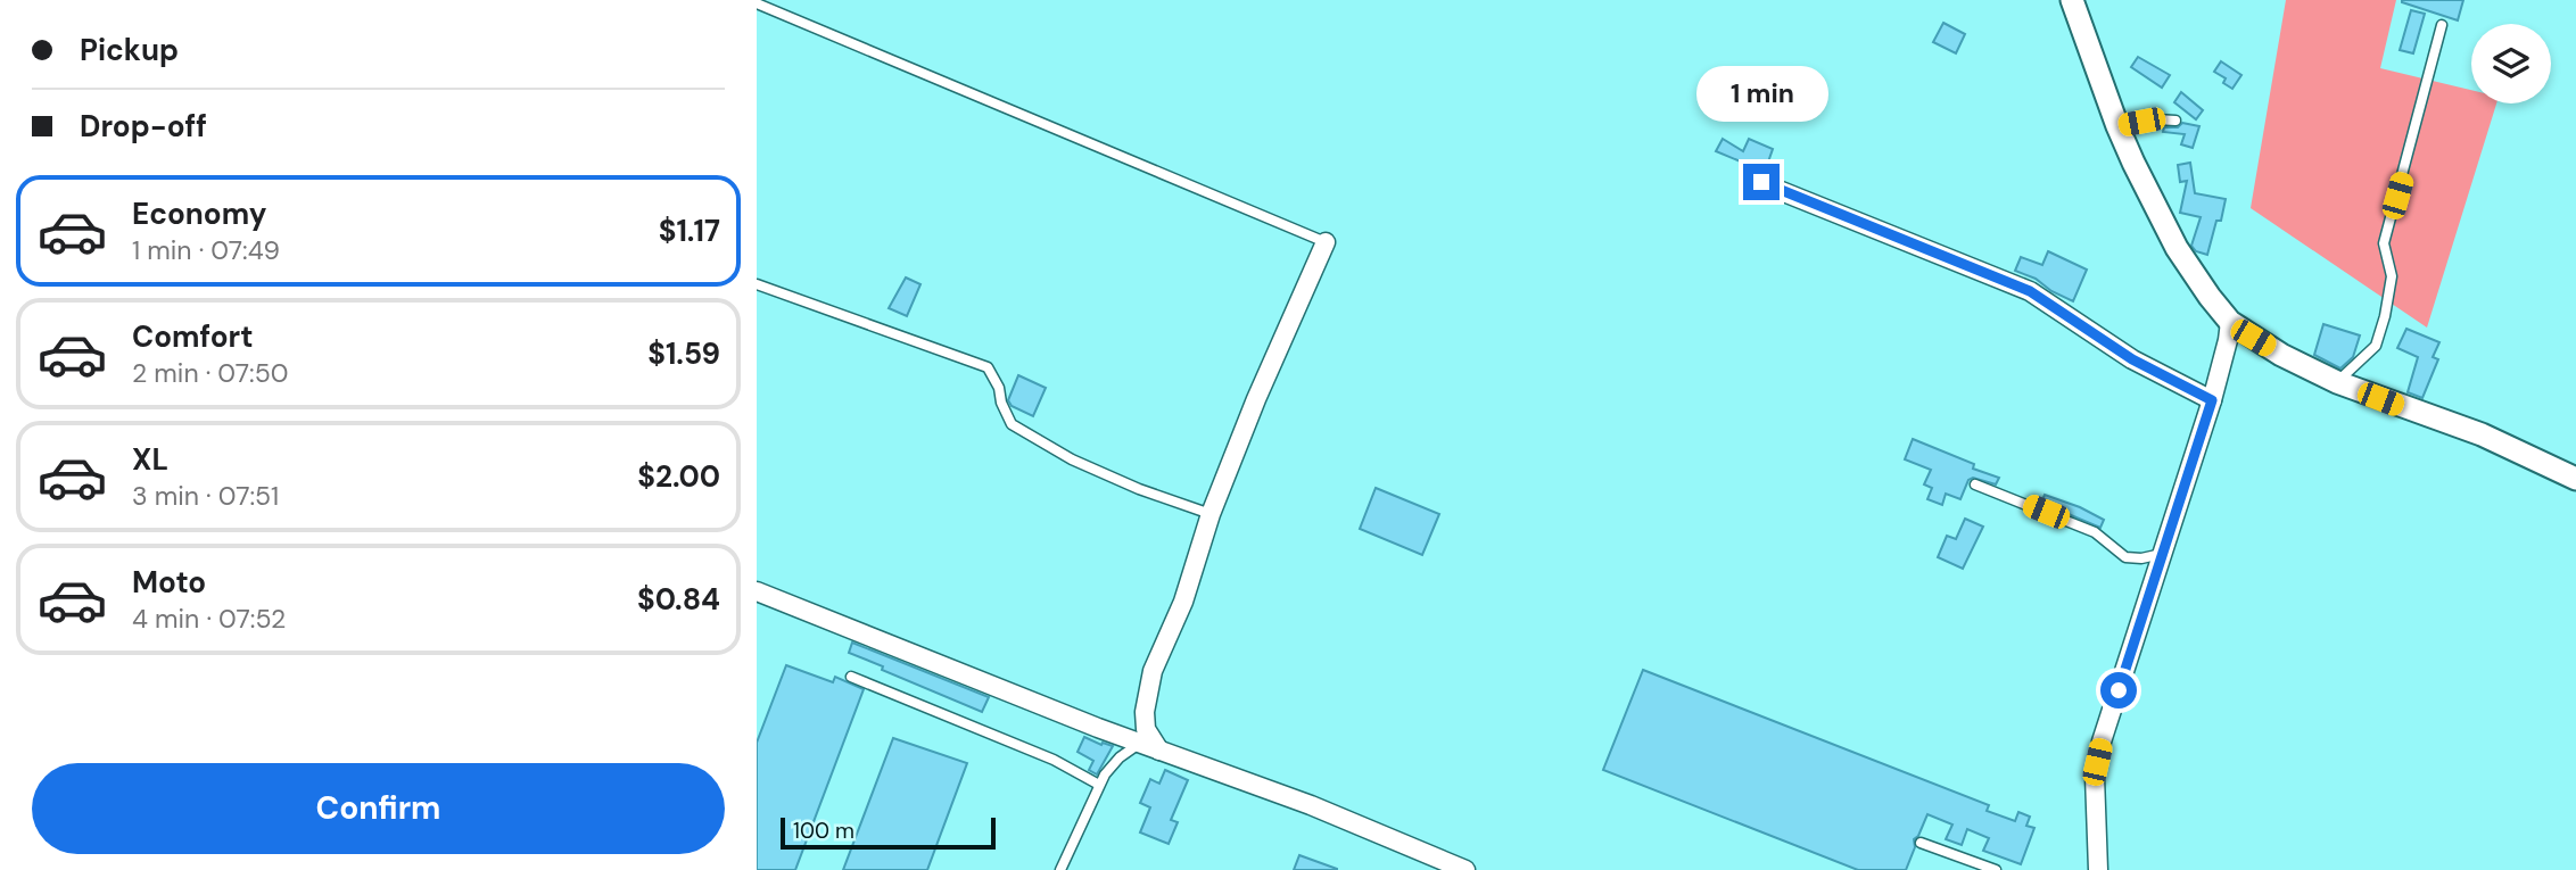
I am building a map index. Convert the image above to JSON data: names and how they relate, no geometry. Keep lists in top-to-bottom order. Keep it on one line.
{"scale_bar":"100 m","page":{"banner":["Pickup","Drop-off"],"bubble":"1 min","list":[{"name":"Economy","note":"1 min · 07:49","value":"$1.17"},{"name":"Comfort","note":"2 min · 07:50","value":"$1.59"},{"name":"XL","note":"3 min · 07:51","value":"$2.00"},{"name":"Moto","note":"4 min · 07:52","value":"$0.84"}],"buttons":"Confirm","scale":"100 m"}}
